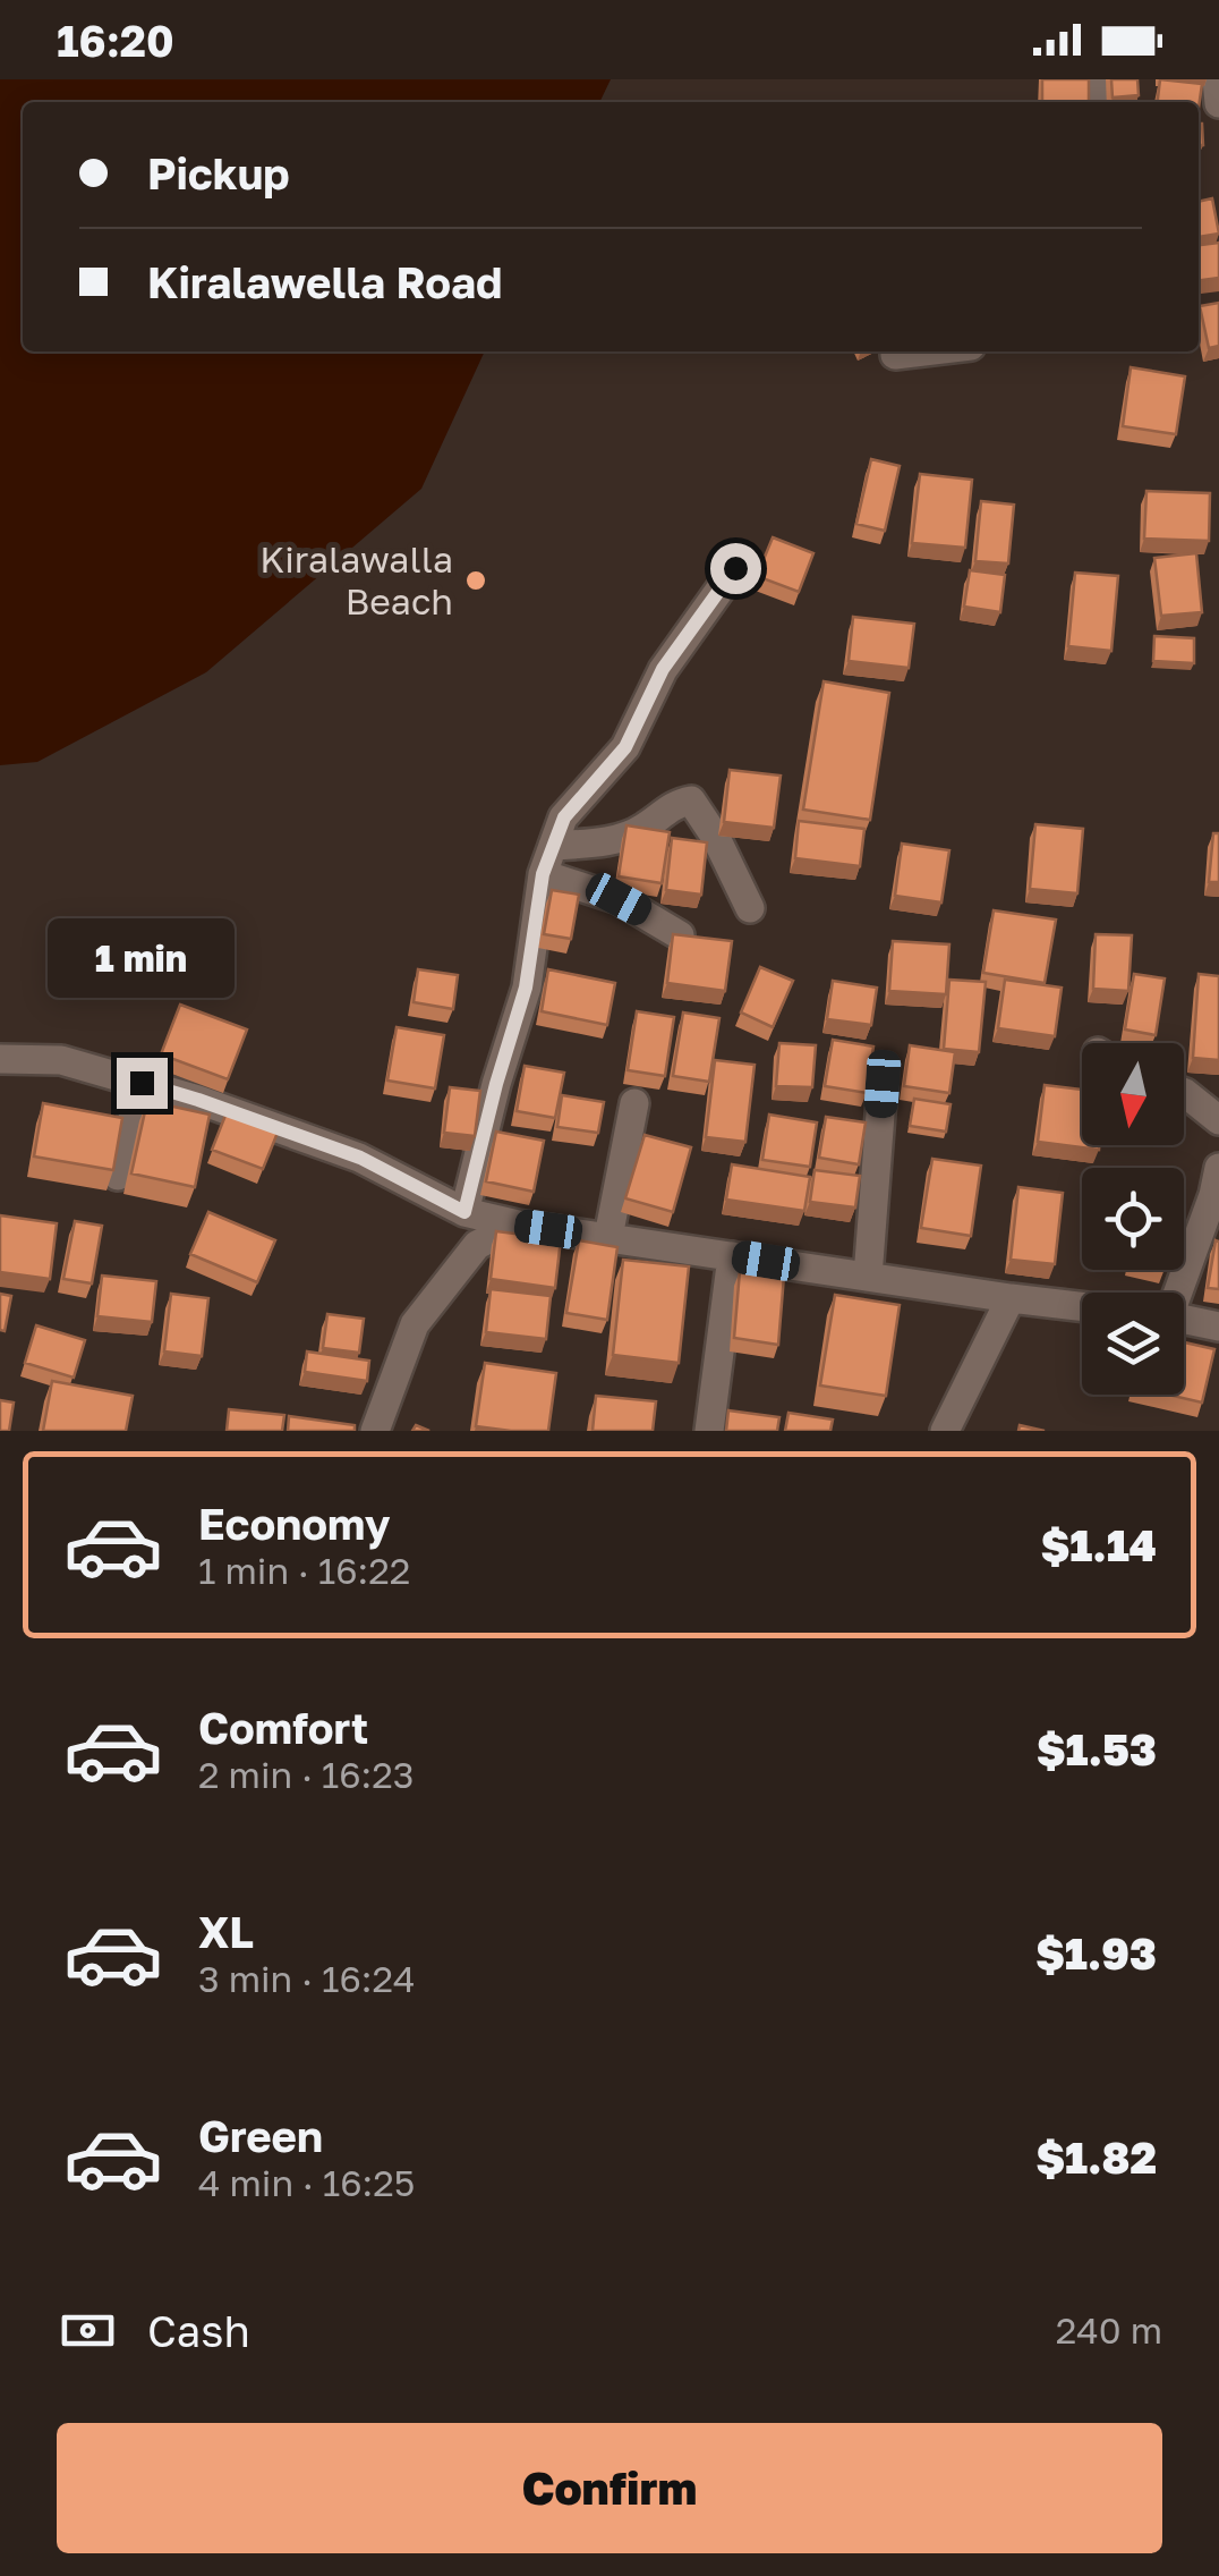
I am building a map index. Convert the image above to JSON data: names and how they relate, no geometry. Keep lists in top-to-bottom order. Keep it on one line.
{"places":["Kiralawalla Beach"],"north":"bottom","page":{"status":"16:20","banner":["Pickup","Kiralawella Road"],"bubble":"1 min","list":[{"name":"Economy","note":"1 min · 16:22","value":"$1.14"},{"name":"Comfort","note":"2 min · 16:23","value":"$1.53"},{"name":"XL","note":"3 min · 16:24","value":"$1.93"},{"name":"Green","note":"4 min · 16:25","value":"$1.82"}],"pay":["Cash","240 m"],"buttons":"Confirm"}}
